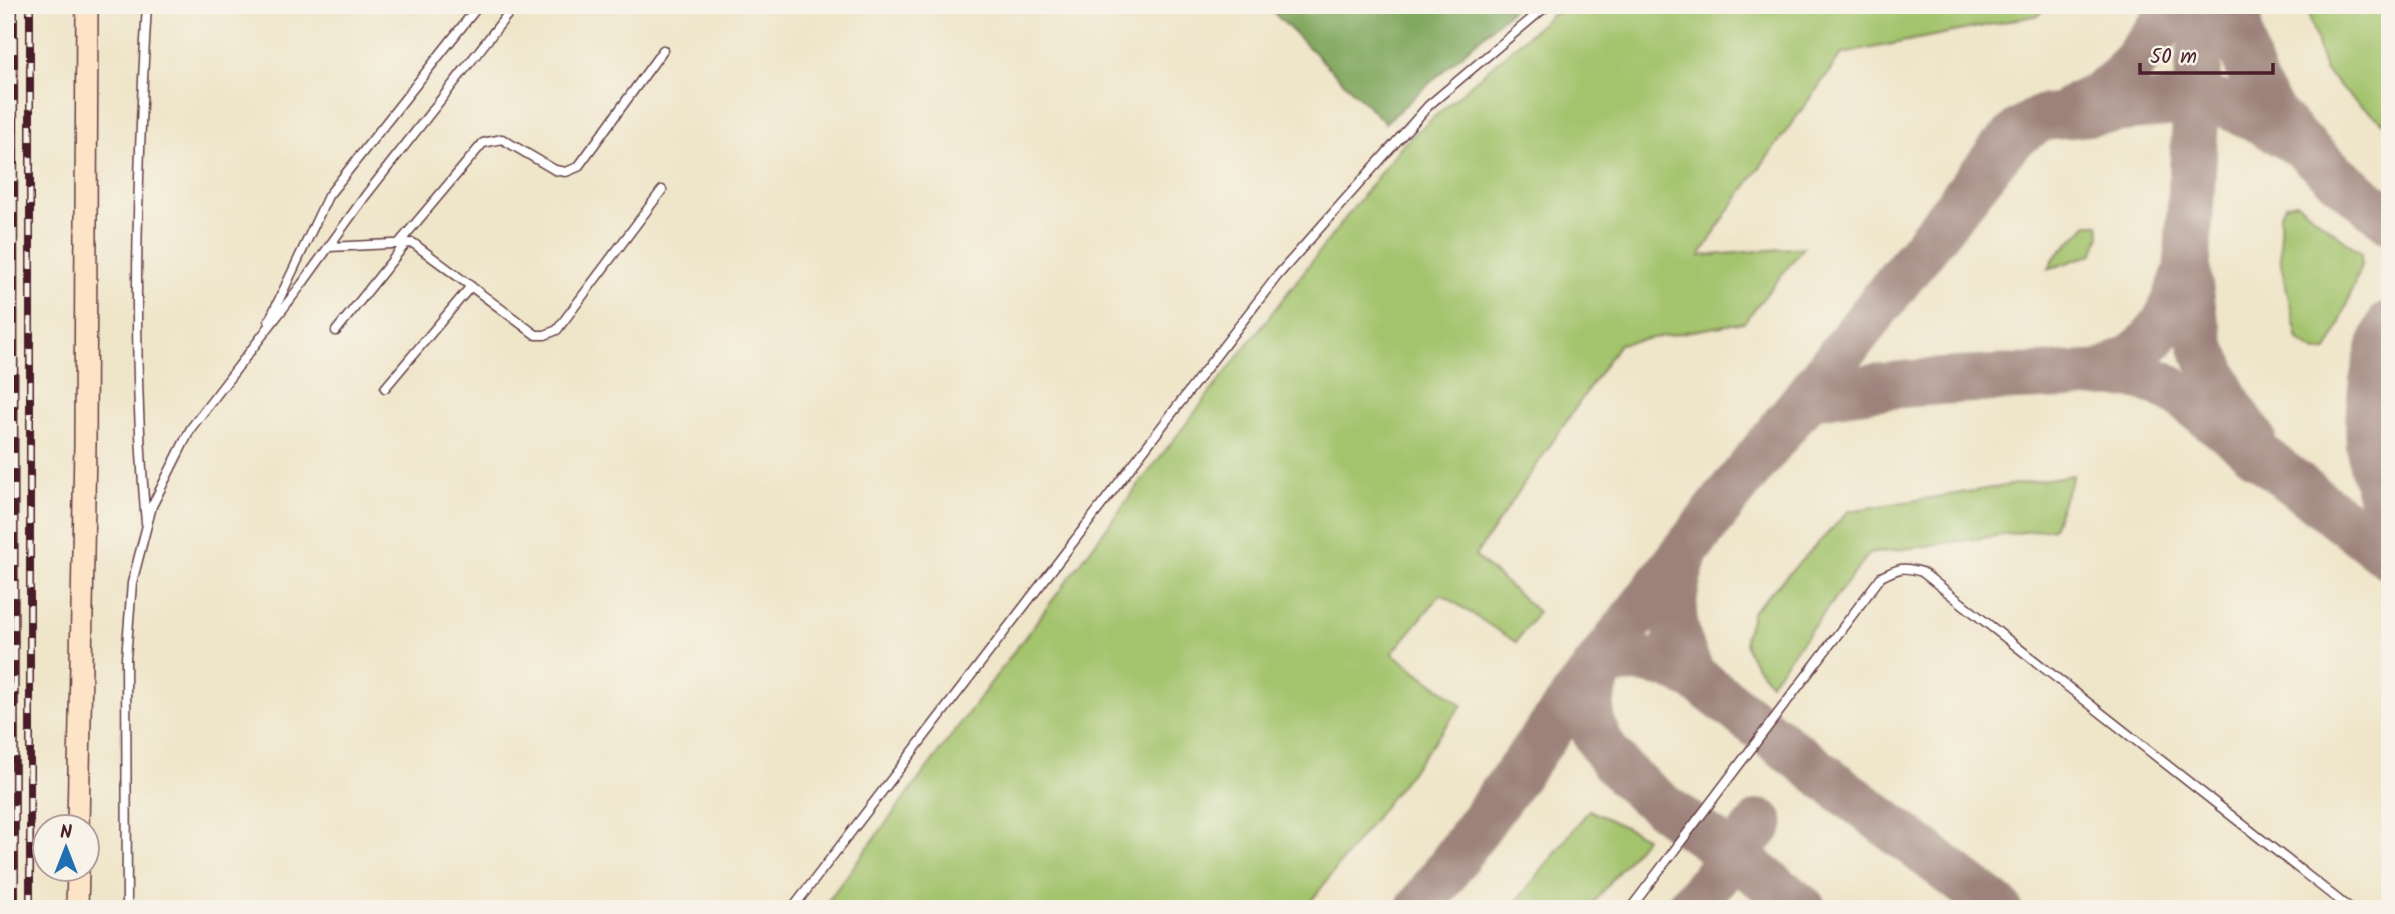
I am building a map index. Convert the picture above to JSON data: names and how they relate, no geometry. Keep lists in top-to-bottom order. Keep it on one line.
{"scale_bar":"50 m","north":"top"}
